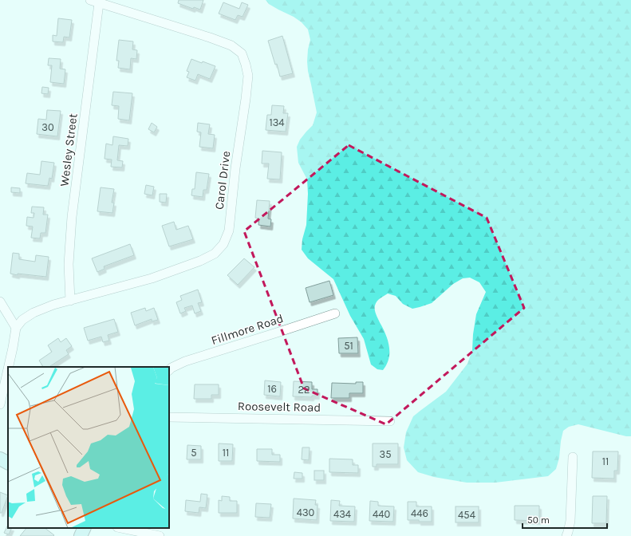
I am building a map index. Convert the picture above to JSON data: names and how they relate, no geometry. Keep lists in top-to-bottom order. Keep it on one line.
{"streets":{"street":["Wesley Street","Carol Drive","Fillmore Road","Roosevelt Road"]},"crossings":[["Wesley Street","Carol Drive"]],"house_numbers":["134","30","51","16","22","5","11","35","11","430","446","434","440","454"],"scale_bar":"50 m"}
